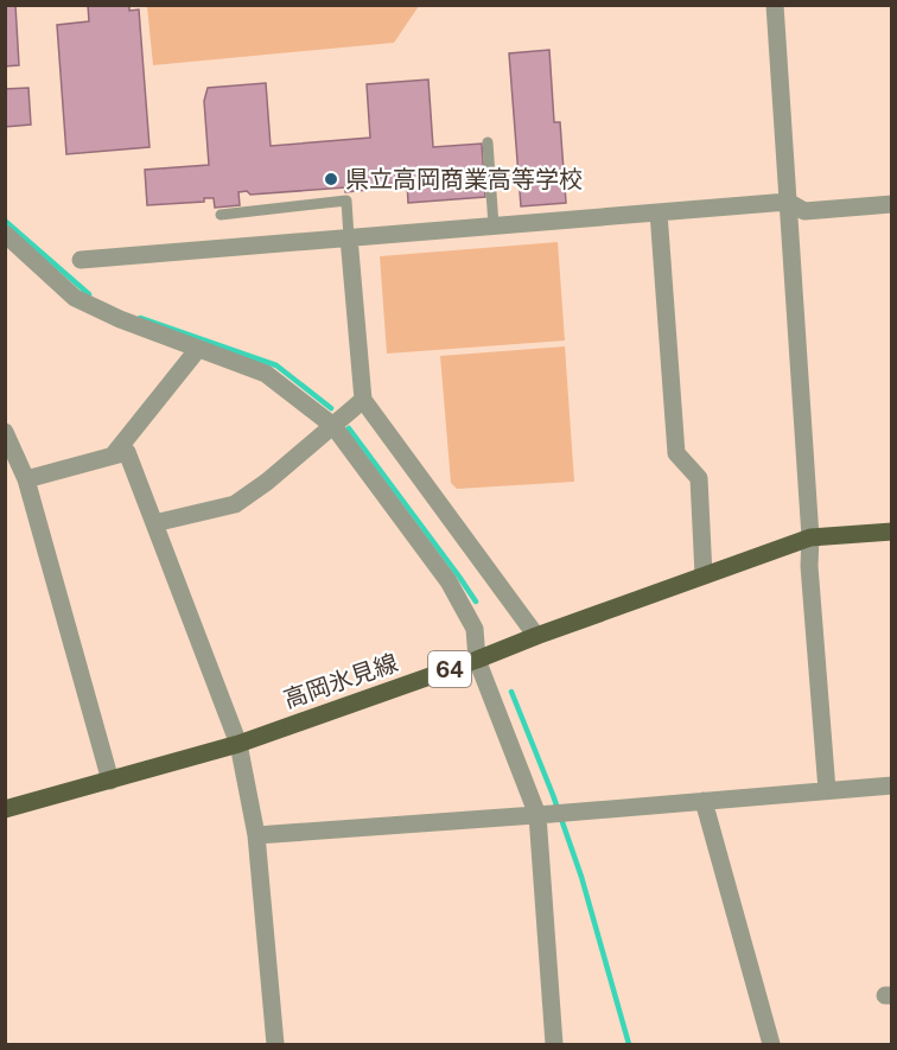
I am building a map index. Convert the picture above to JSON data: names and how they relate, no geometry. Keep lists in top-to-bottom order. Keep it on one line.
{"streets":{"main road":["64","高岡氷見線"]},"places":["県立高岡商業高等学校"]}
